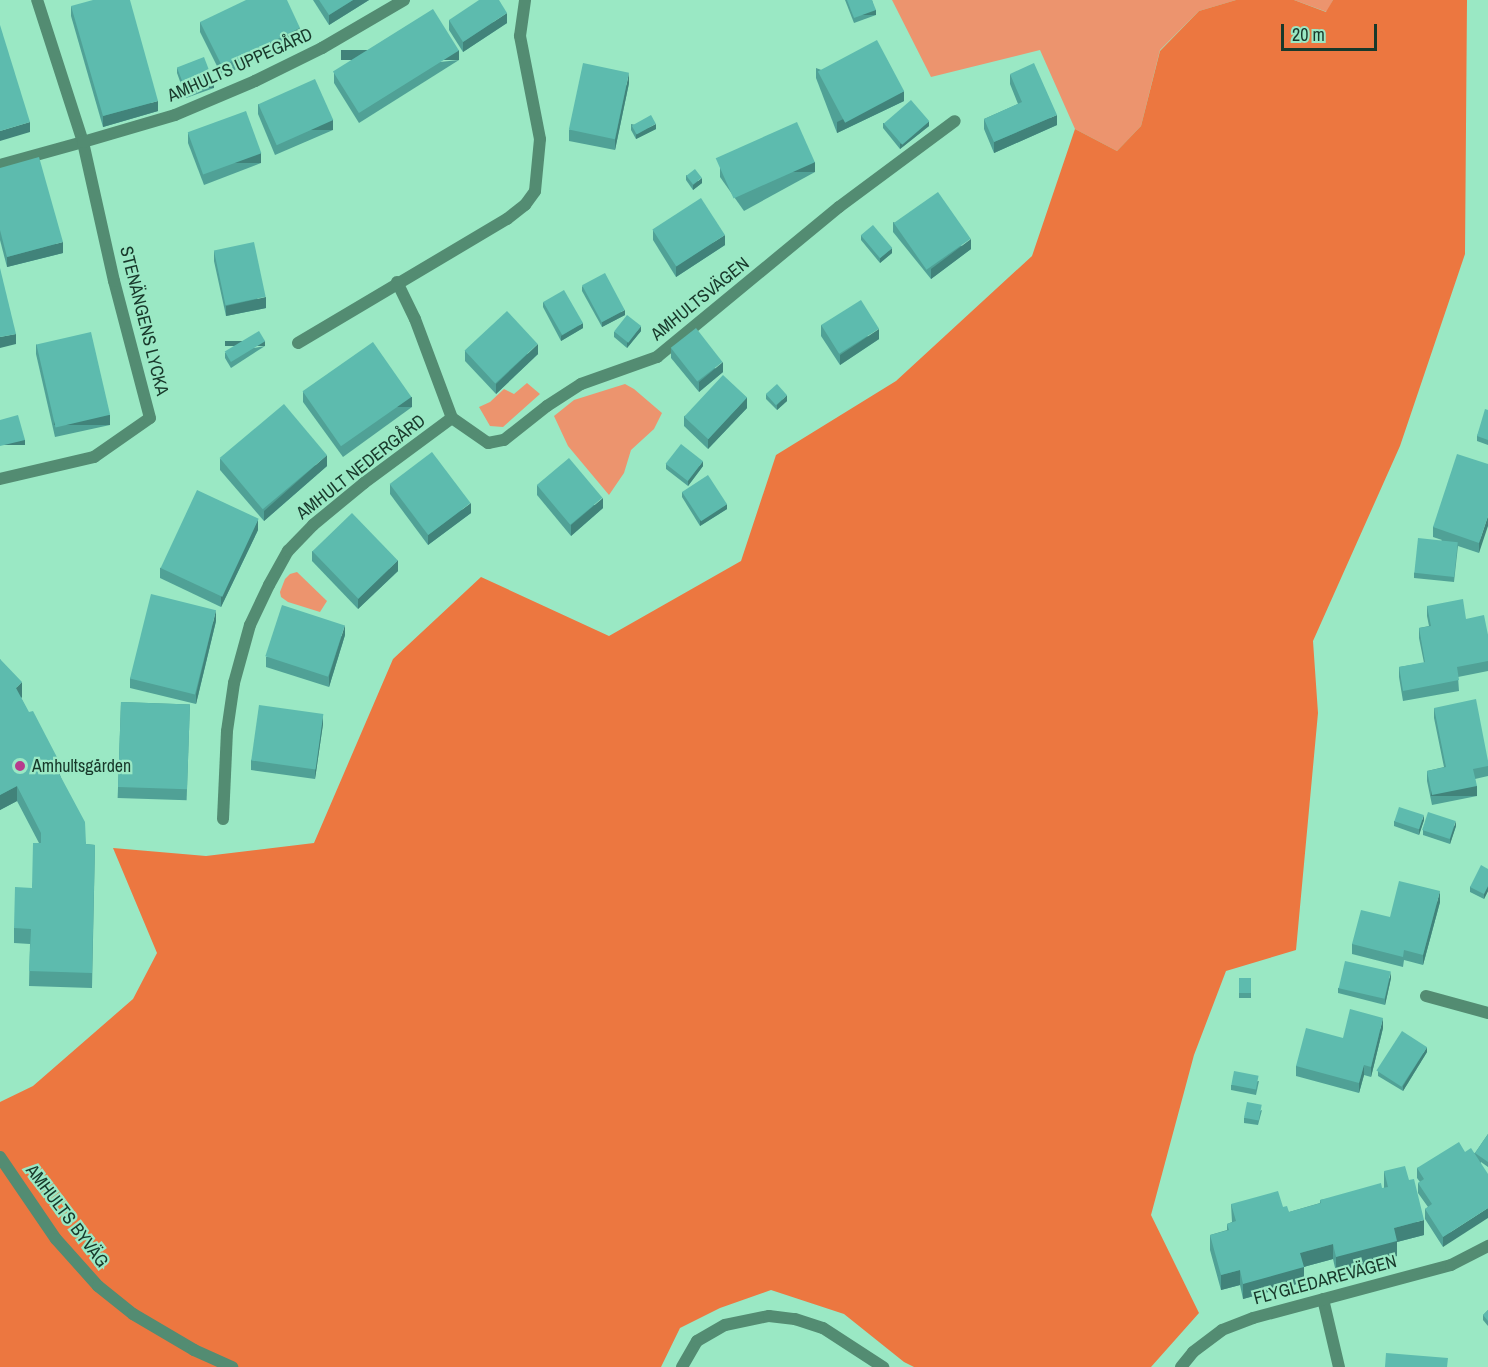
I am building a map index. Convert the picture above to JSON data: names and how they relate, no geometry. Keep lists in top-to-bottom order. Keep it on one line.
{"streets":{"street":["AMHULTS UPPEGÅRD","AMHULTSVÄGEN","STENÄNGENS LYCKA","AMHULT NEDERGÅRD","AMHULTS BYVÄG","FLYGLEDAREVÄGEN"]},"crossings":[["AMHULTS UPPEGÅRD","STENÄNGENS LYCKA"],["AMHULTSVÄGEN","AMHULT NEDERGÅRD"]],"places":["Amhultsgården"],"scale_bar":"20 m"}
